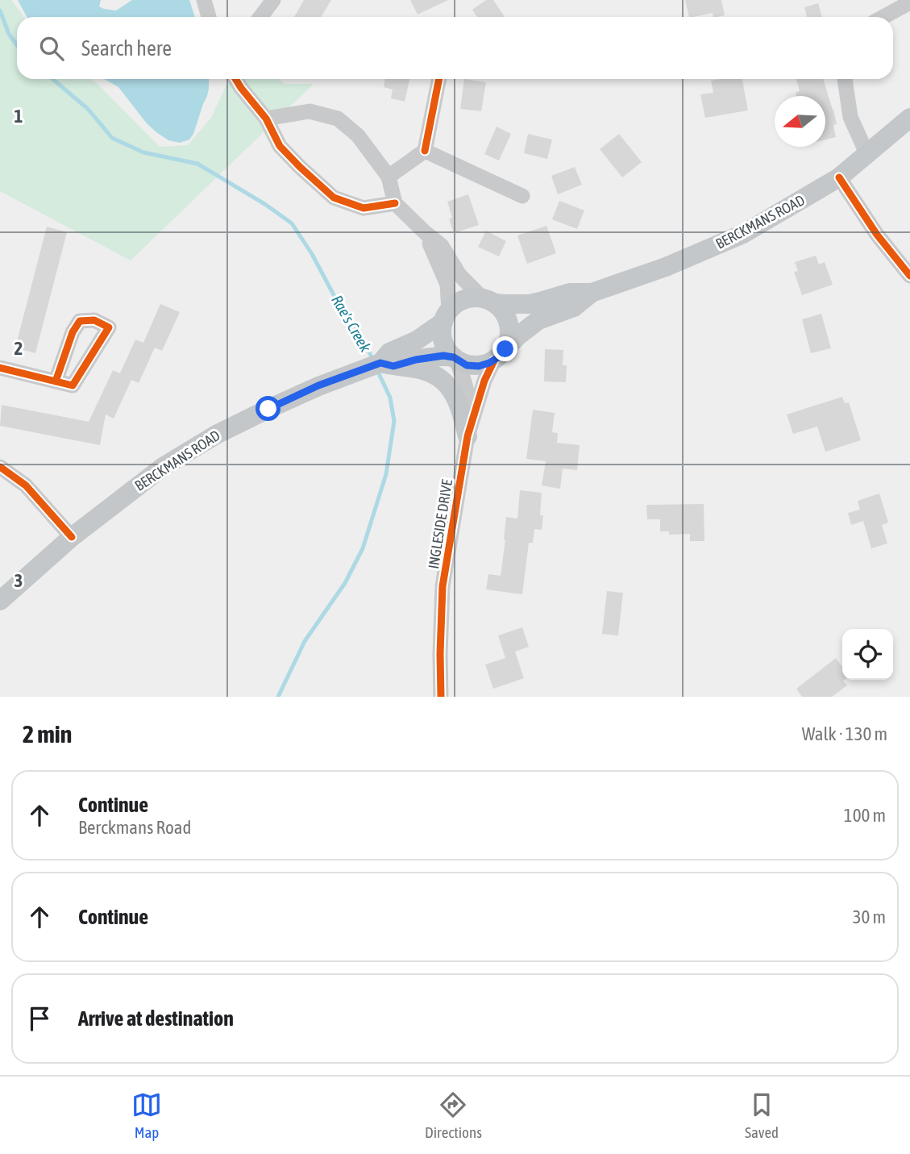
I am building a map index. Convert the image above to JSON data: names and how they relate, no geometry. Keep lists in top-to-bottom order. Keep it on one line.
{"streets":{"main road":["BERCKMANS ROAD"],"street":["INGLESIDE DRIVE"]},"crossings":[["BERCKMANS ROAD","INGLESIDE DRIVE"]],"water":["Rae's Creek"],"north":"left","page":{"search":"Search here","heading":["2 min","Walk · 130 m"],"list":[["Continue","Berckmans Road","100 m"],["Continue","30 m"],"Arrive at destination"],"nav":["Map","Directions","Saved"]},"grid":{"rows":["1","2","3"]}}
